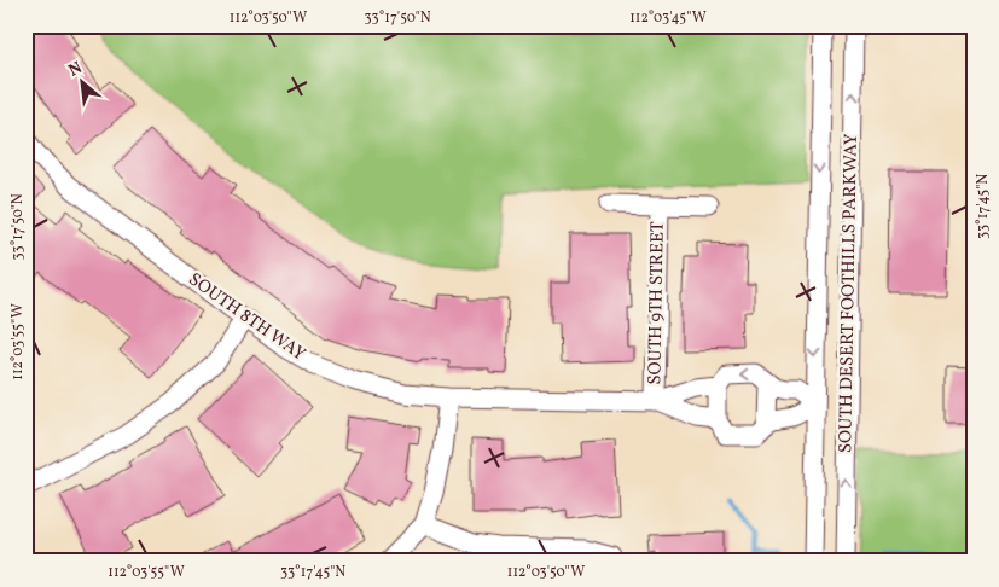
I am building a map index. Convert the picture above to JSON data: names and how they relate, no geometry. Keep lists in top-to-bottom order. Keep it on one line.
{"streets":{"street":["SOUTH DESERT FOOTHILLS PARKWAY","SOUTH 9TH STREET","SOUTH 8TH WAY"]},"crossings":[["SOUTH DESERT FOOTHILLS PARKWAY","SOUTH 8TH WAY"],["SOUTH 9TH STREET","SOUTH 8TH WAY"]],"north":"top left","coordinates":["112°03'50\"W","33°17'50\"N","112°03'45\"W","33°17'45\"N","112°03'55\"W"]}
